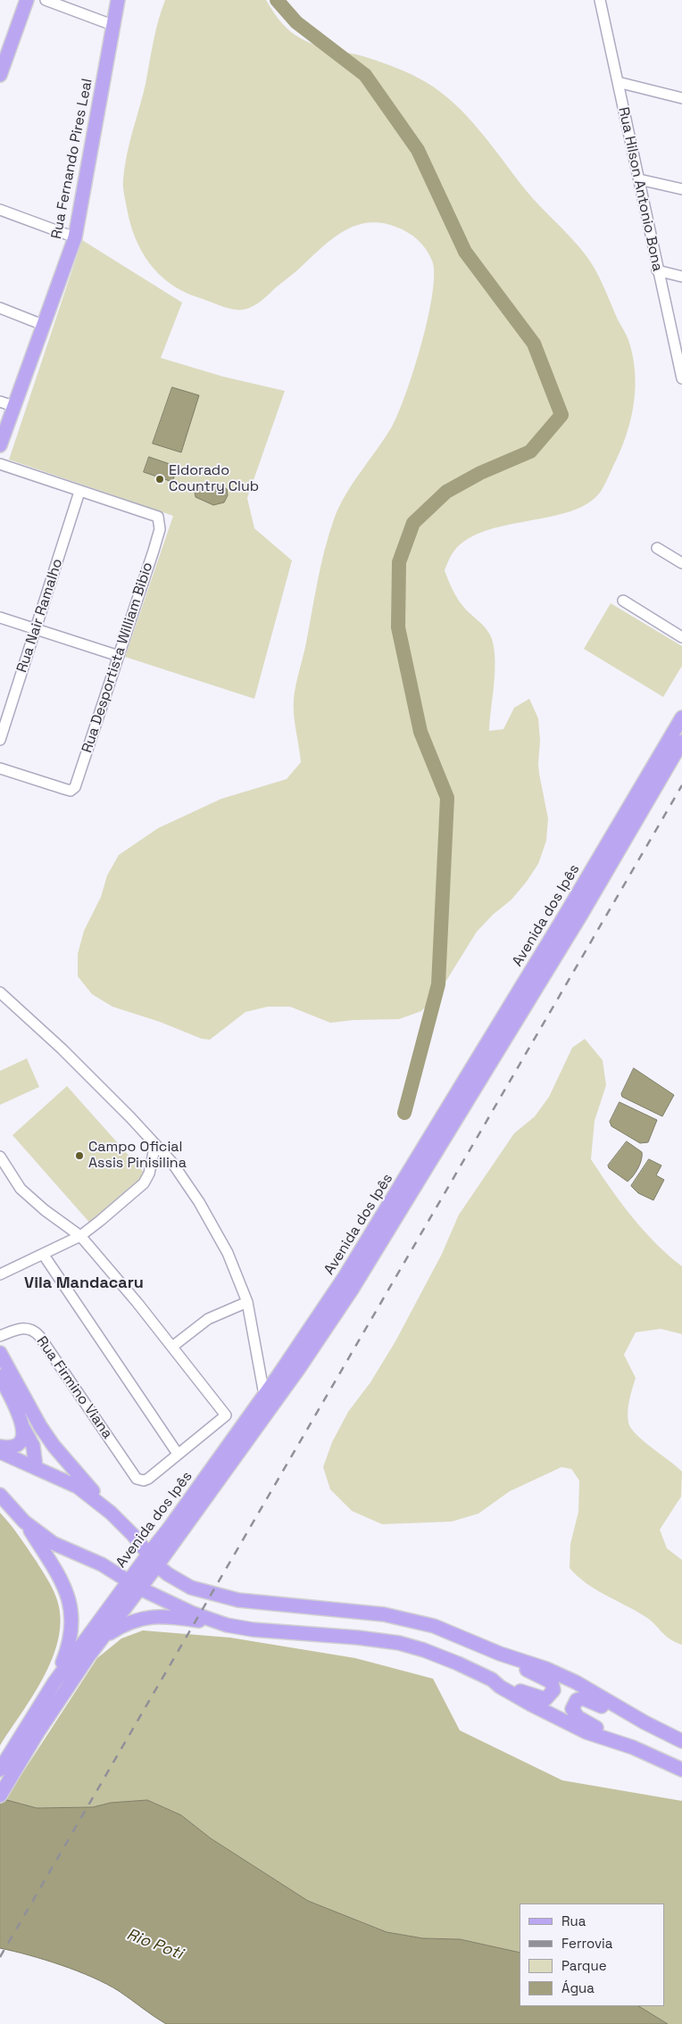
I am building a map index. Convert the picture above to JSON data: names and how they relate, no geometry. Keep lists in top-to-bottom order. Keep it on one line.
{"streets":{"main road":["Rua Fernando Pires Leal","Avenida dos Ipês"],"street":["Rua Hilson Antonio Bona","Rua Nair Ramalho","Rua Desportista William Bibio","Rua Firmino Viana"]},"crossings":[["Rua Nair Ramalho","Rua Desportista William Bibio"]],"districts":["Vila Mandacaru"],"water":["Rio Poti"],"places":["Eldorado Country Club","Campo Oficial Assis Pinisilina"],"legend":["Rua","Ferrovia","Parque","Água"]}
